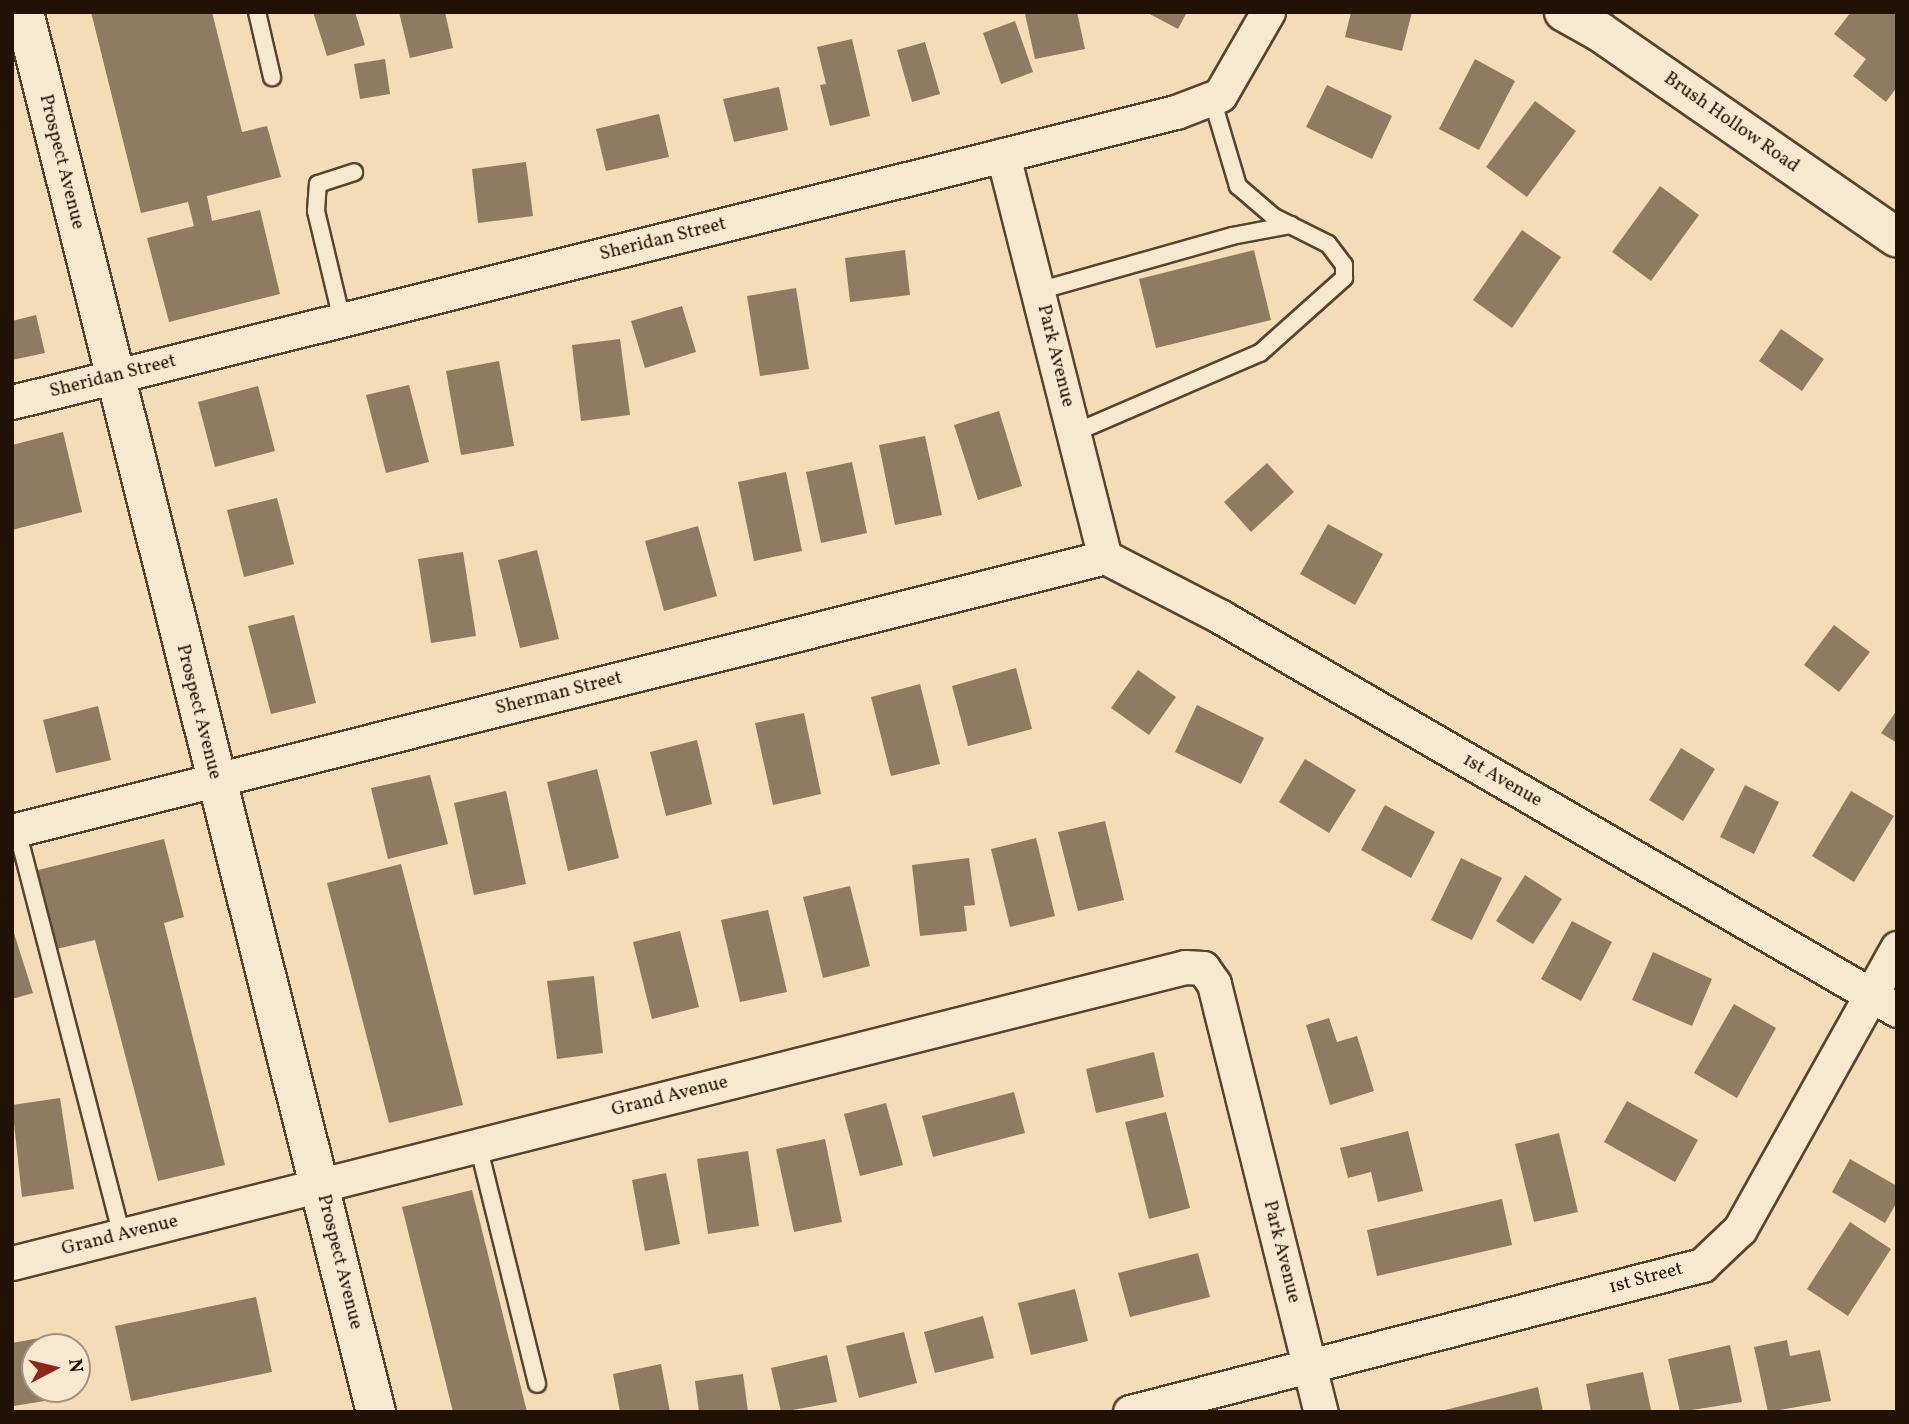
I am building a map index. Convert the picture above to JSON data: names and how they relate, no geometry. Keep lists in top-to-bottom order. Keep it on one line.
{"streets":{"main road":["Brush Hollow Road","Prospect Avenue"],"street":["Sheridan Street","Park Avenue","Sherman Street","1st Avenue","Grand Avenue","1st Street"]},"crossings":[["Prospect Avenue","Sheridan Street"],["Prospect Avenue","Sherman Street"],["Prospect Avenue","Grand Avenue"],["Sheridan Street","Park Avenue"],["Park Avenue","Sherman Street"],["Park Avenue","1st Avenue"],["Park Avenue","Grand Avenue"],["Park Avenue","1st Street"],["Sherman Street","1st Avenue"],["1st Avenue","1st Street"]],"north":"right"}
